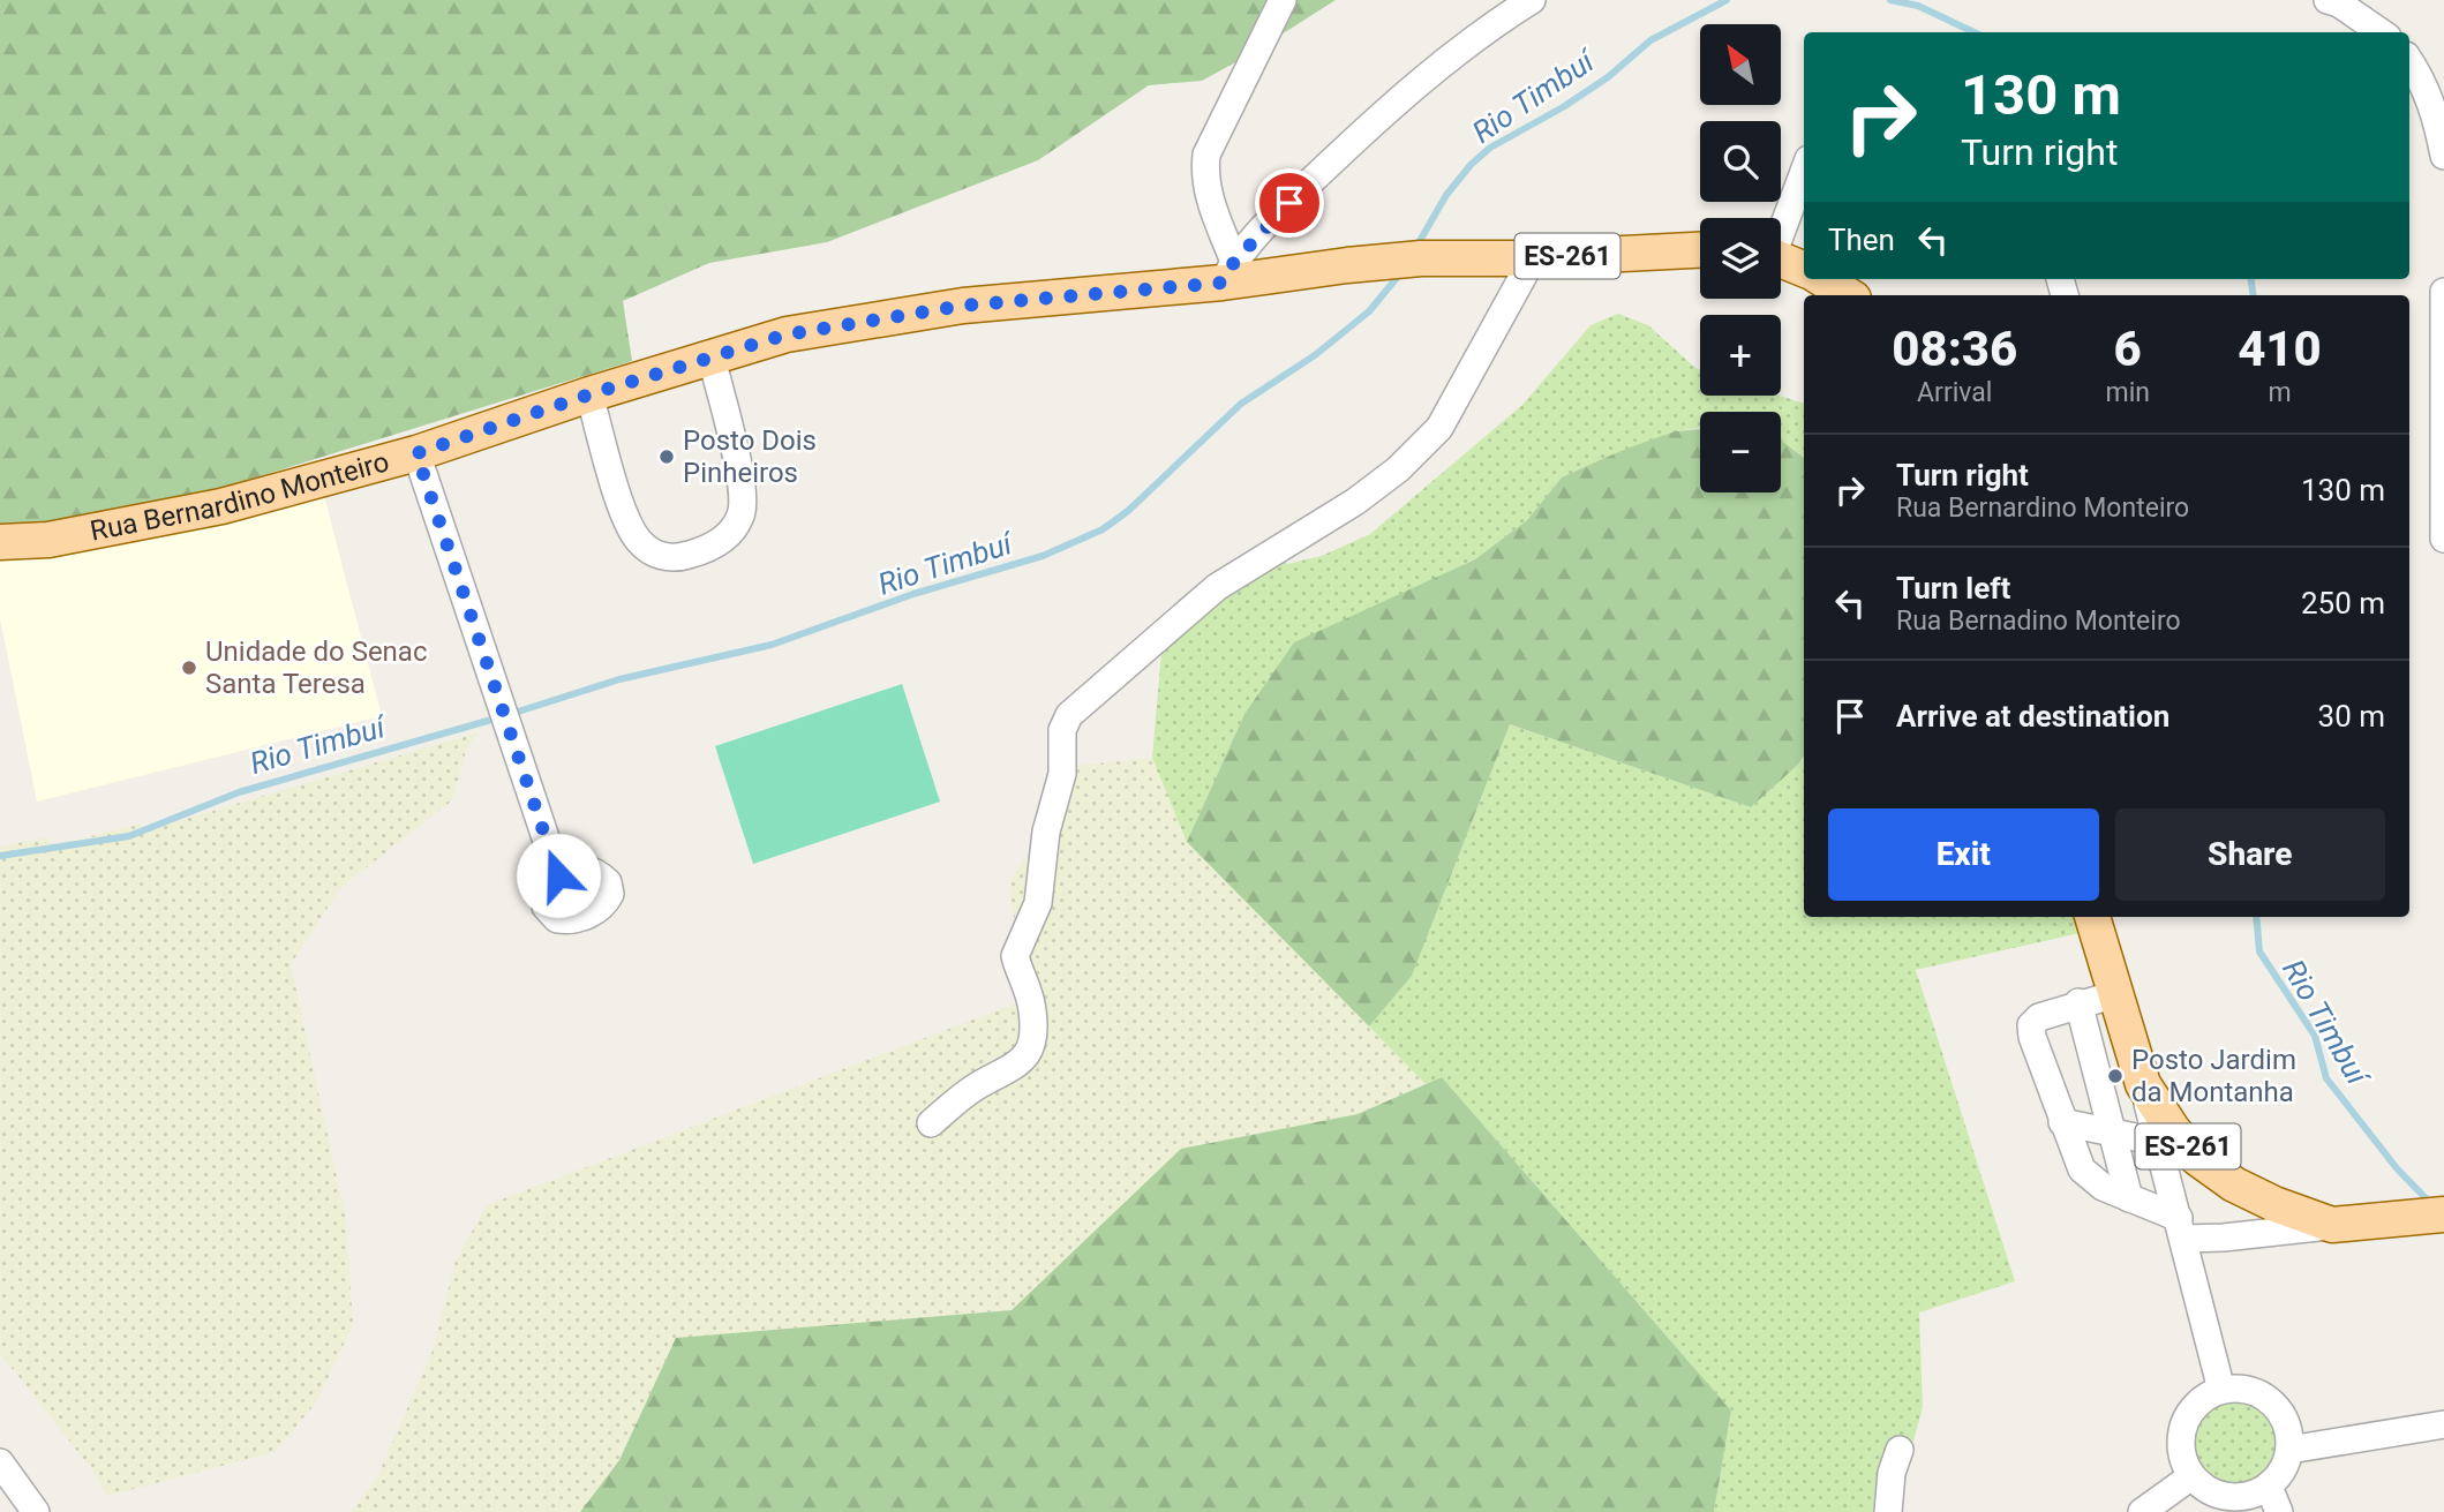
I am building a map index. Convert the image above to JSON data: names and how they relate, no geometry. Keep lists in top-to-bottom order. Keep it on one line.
{"streets":{"main road":["ES-261","Rua Bernardino Monteiro"]},"water":["Rio Timbuí"],"places":["Posto Dois Pinheiros","Unidade do Senac Santa Teresa","Posto Jardim da Montanha"],"north":"top left","page":{"map_buttons":["+","−"],"turn":["130 m","Turn right"],"then":"Then","eta":["08:36","Arrival","6","min","410","m"],"list":[{"name":"Turn right","note":"Rua Bernardino Monteiro","value":"130 m"},{"name":"Turn left","note":"Rua Bernadino Monteiro","value":"250 m"},{"name":"Arrive at destination","value":"30 m"}],"buttons":["Exit","Share"]}}
